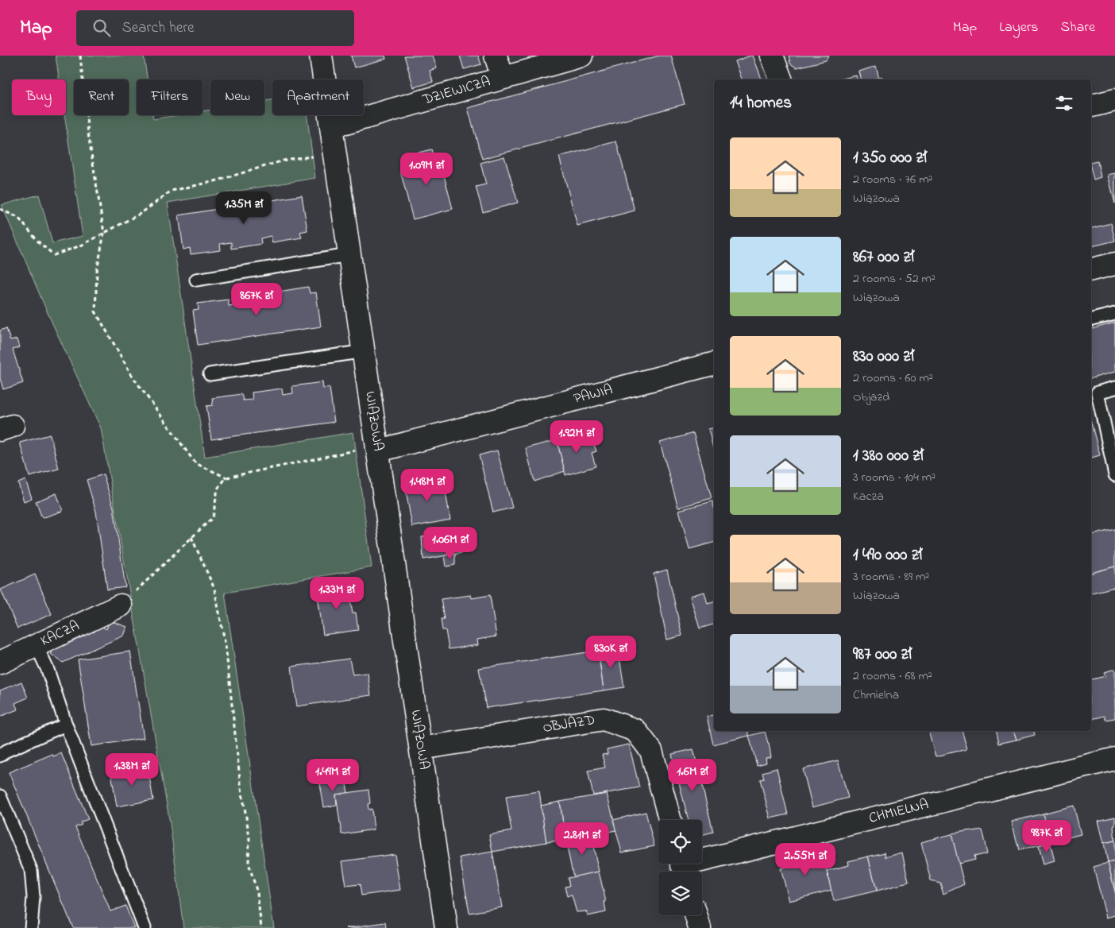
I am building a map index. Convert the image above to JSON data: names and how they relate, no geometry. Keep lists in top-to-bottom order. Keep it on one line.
{"streets":{"street":["DZIEWICZA","PAWIA","WIĄZOWA","KACZA","OBJAZD","CHMIELNA"]},"crossings":[["DZIEWICZA","WIĄZOWA"],["PAWIA","WIĄZOWA"],["WIĄZOWA","OBJAZD"]],"page":{"header":"Map","search":"Search here","nav":["Map","Layers","Share"],"chip":["Buy","Rent","Filters","New","Apartment"],"heading":"14 homes","list":[{"name":"1 350 000 zł","note":"2 rooms · 76 m² · Wiązowa"},{"name":"867 000 zł","note":"2 rooms · 52 m² · Wiązowa"},{"name":"830 000 zł","note":"2 rooms · 60 m² · Objazd"},{"name":"1 380 000 zł","note":"3 rooms · 104 m² · Kacza"},{"name":"1 490 000 zł","note":"3 rooms · 89 m² · Wiązowa"},{"name":"987 000 zł","note":"2 rooms · 68 m² · Chmielna"}],"price":["1.09M zł","1.35M zł","867K zł","1.92M zł","1.48M zł","1.06M zł","1.33M zł","830K zł","1.38M zł","1.49M zł","1.6M zł","987K zł","2.81M zł","2.55M zł"]}}
